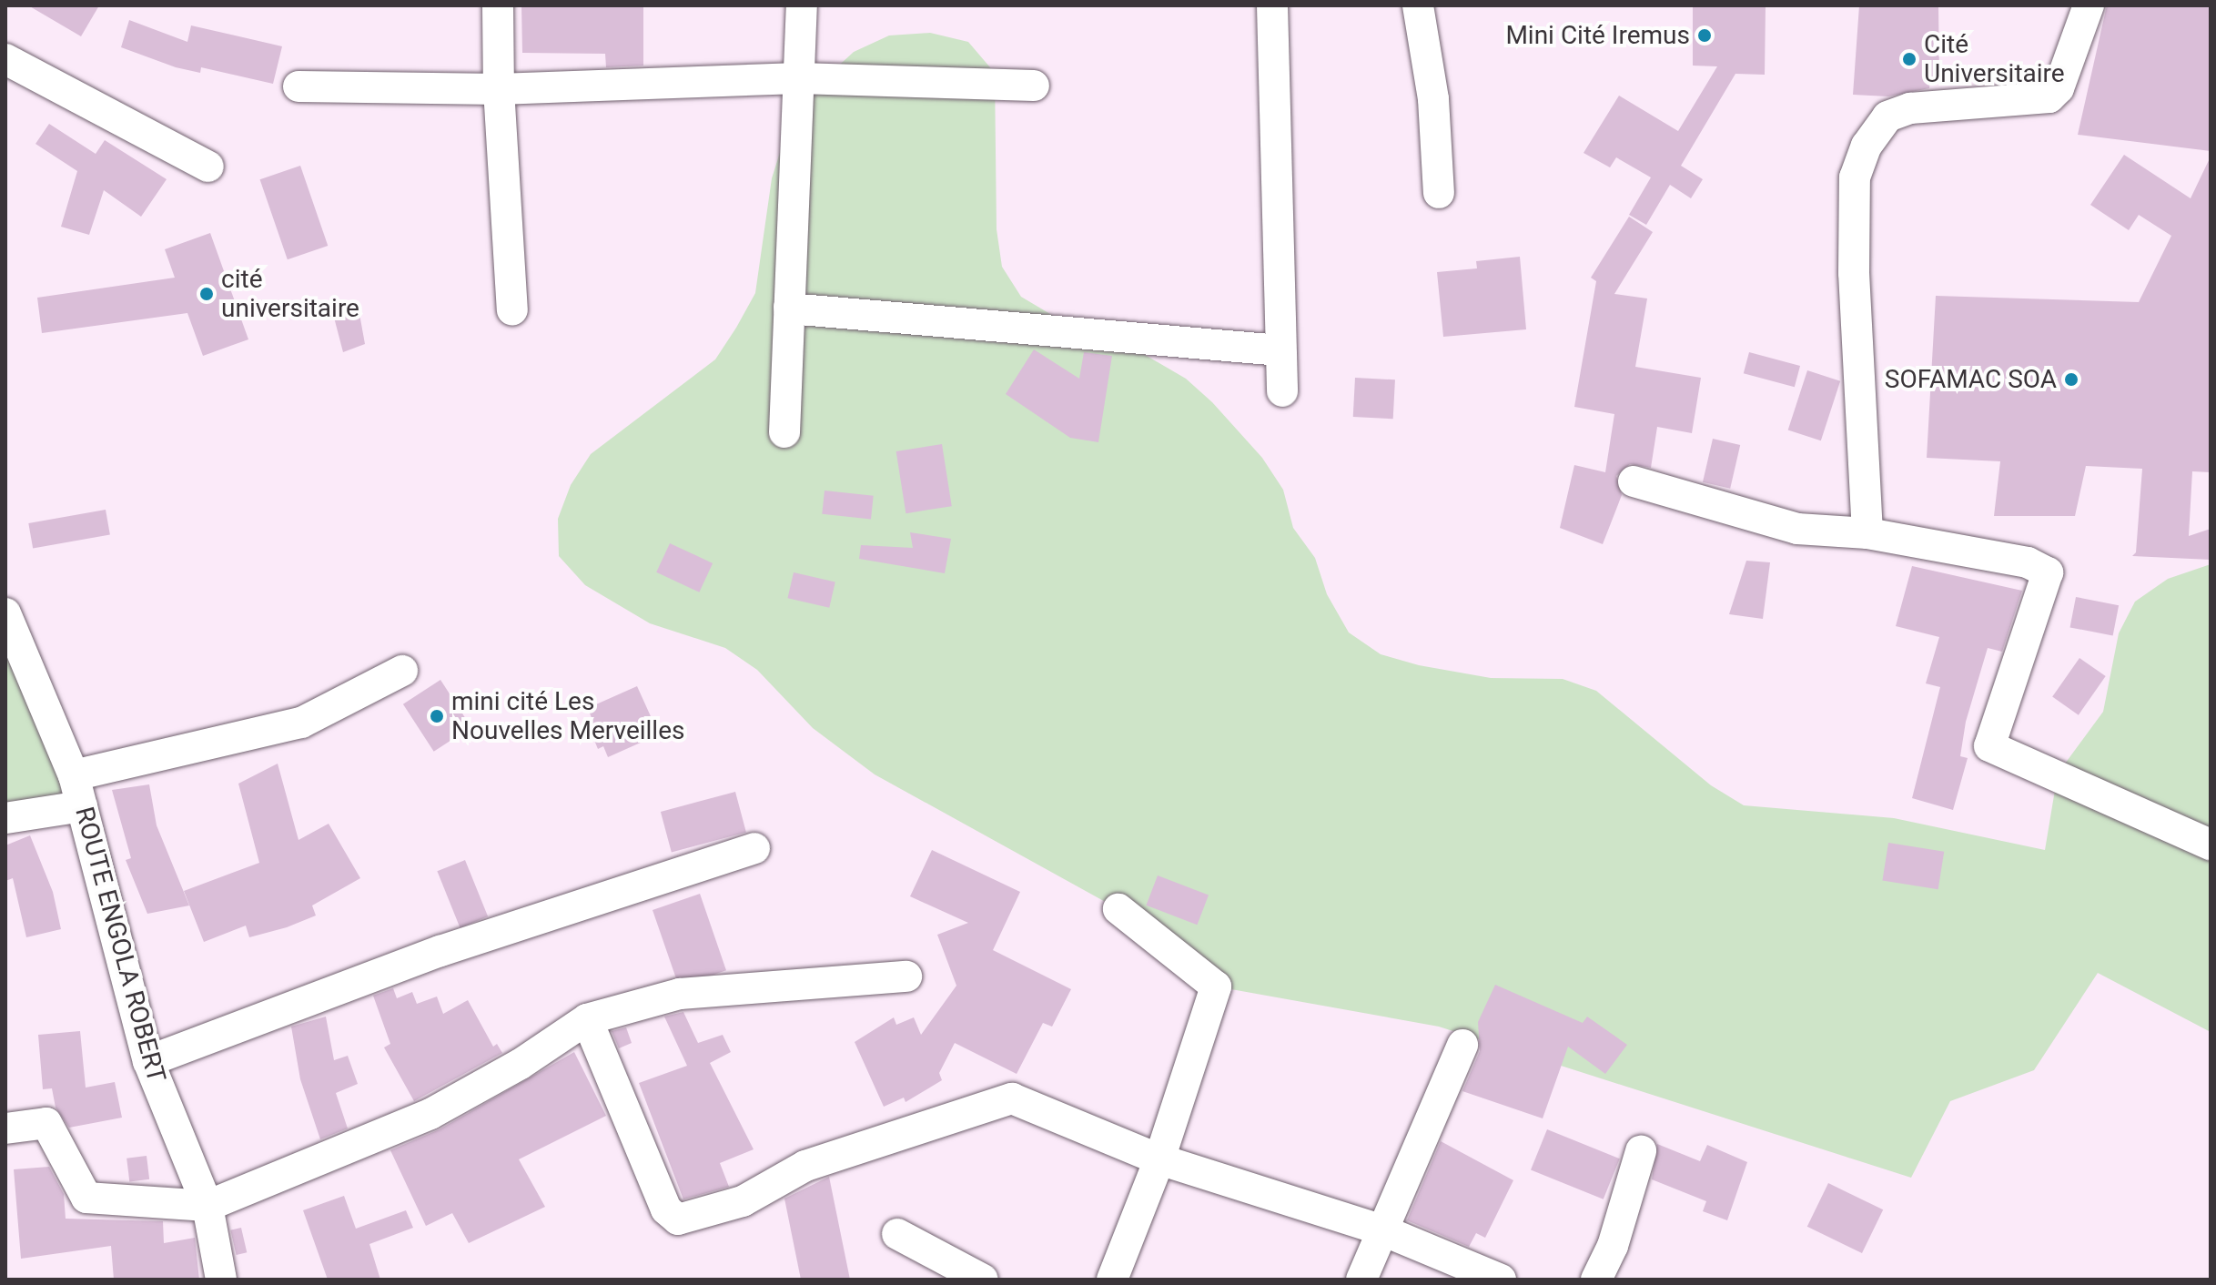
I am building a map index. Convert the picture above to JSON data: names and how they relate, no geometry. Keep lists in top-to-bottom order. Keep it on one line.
{"streets":{"street":["ROUTE ENGOLA ROBERT"]},"places":["Mini Cité Iremus","Cité Universitaire","cité universitaire","SOFAMAC SOA","mini cité Les Nouvelles Merveilles"]}
